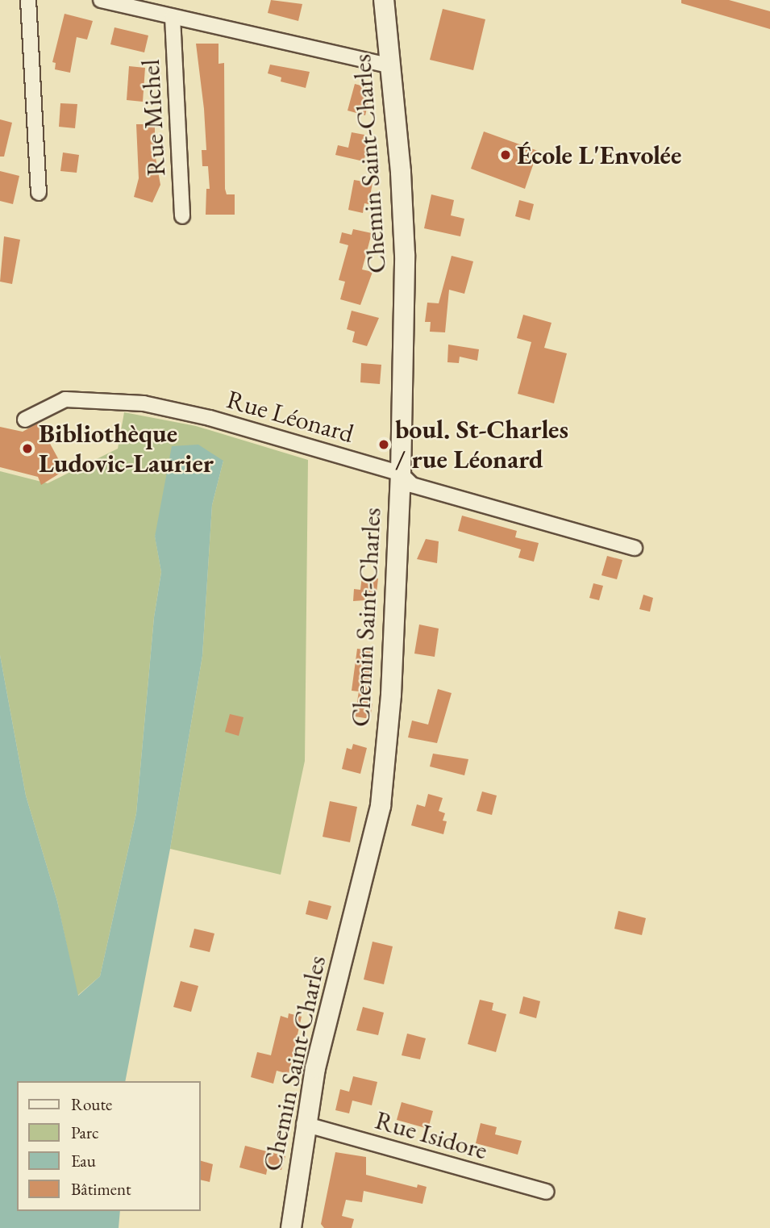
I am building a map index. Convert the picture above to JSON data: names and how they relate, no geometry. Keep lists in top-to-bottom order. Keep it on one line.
{"streets":{"main road":["Chemin Saint-Charles"],"street":["Rue Michel","Rue Léonard","Rue Isidore"]},"crossings":[["Chemin Saint-Charles","Rue Léonard"],["Chemin Saint-Charles","Rue Isidore"]],"places":["École L'Envolée","boul. St-Charles / rue Léonard","Bibliothèque Ludovic-Laurier"],"legend":["Route","Parc","Eau","Bâtiment"]}
